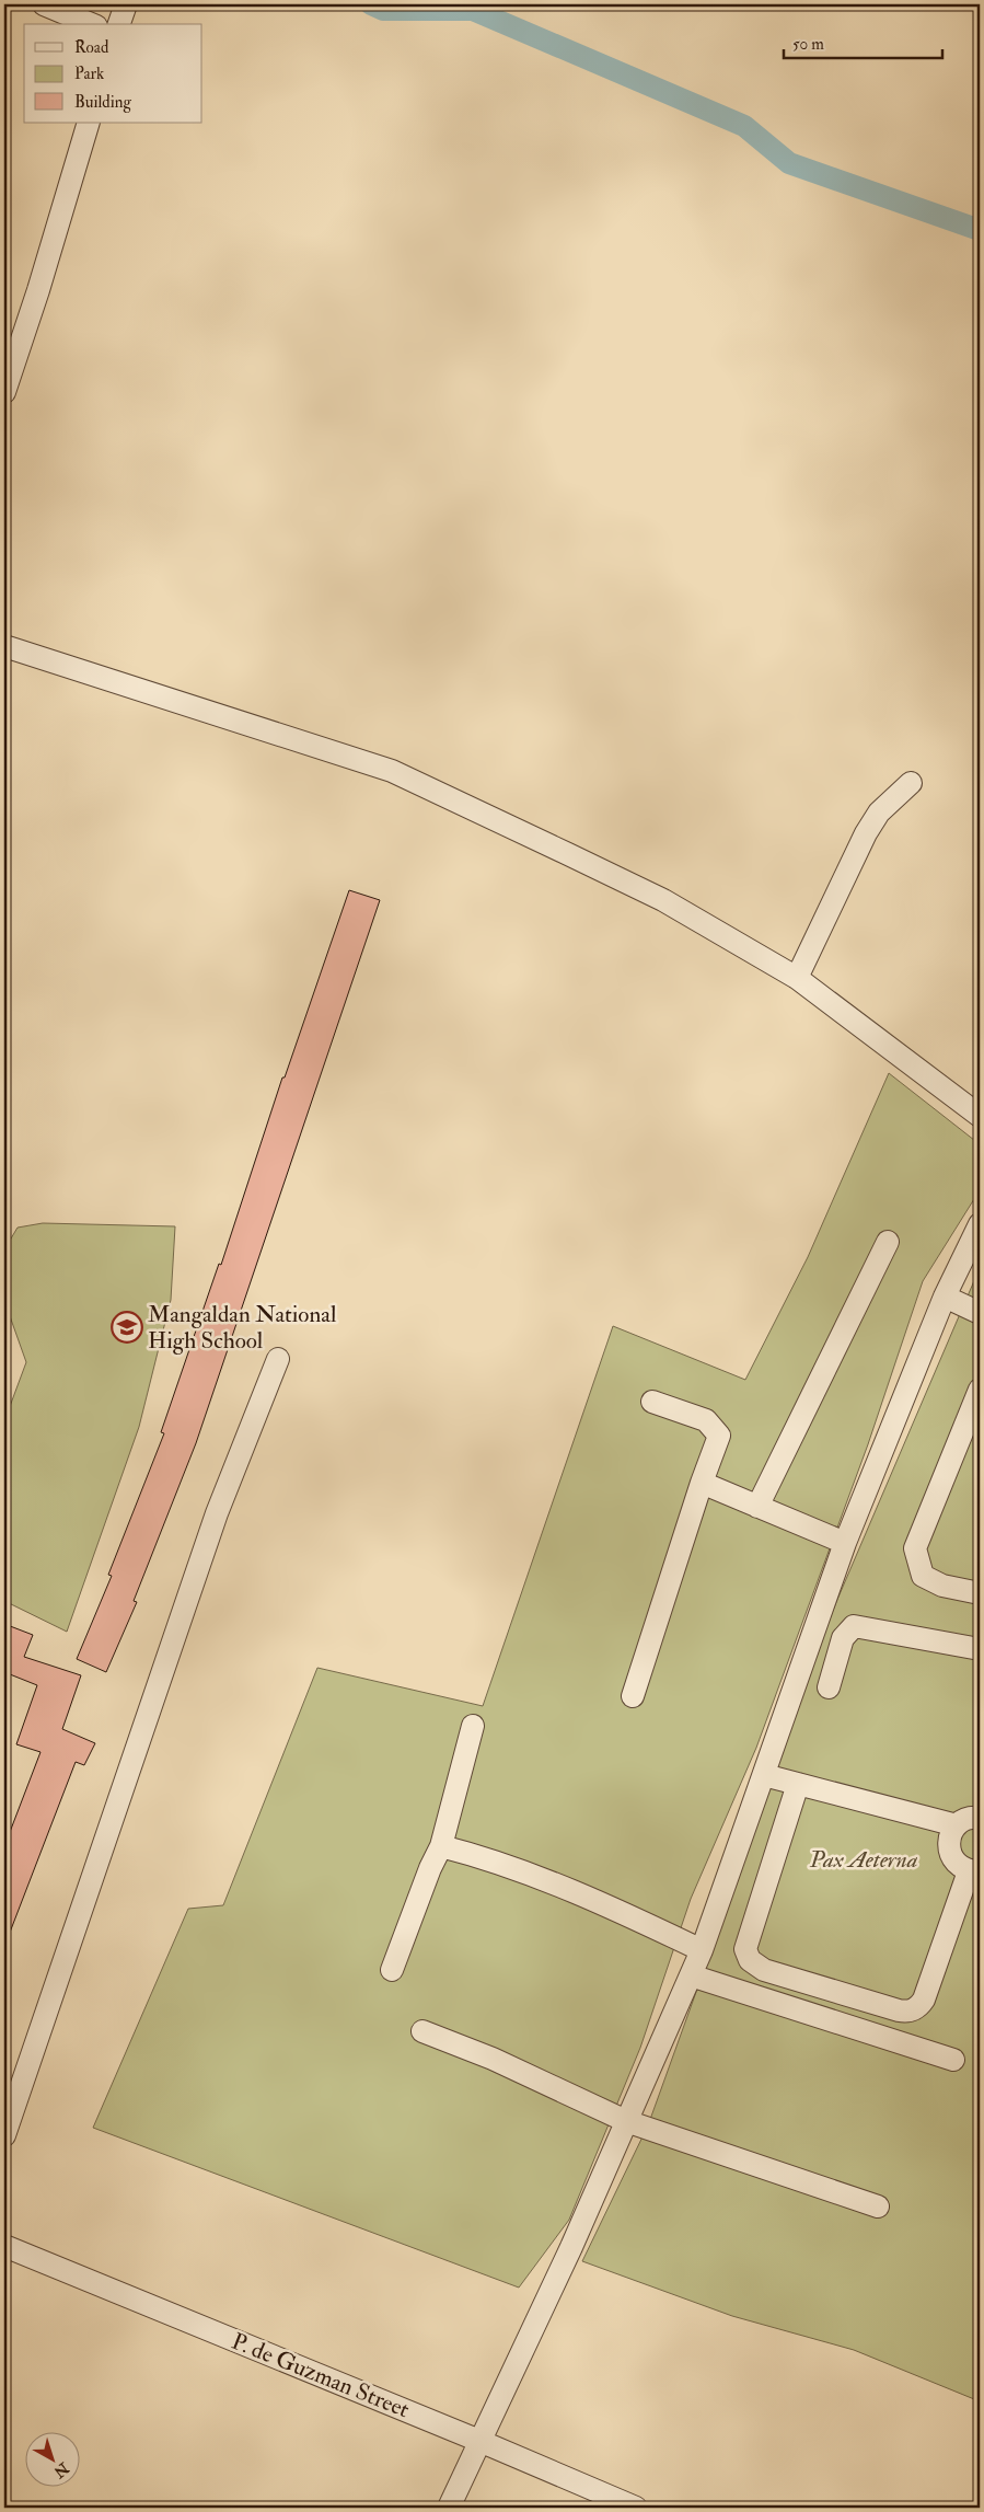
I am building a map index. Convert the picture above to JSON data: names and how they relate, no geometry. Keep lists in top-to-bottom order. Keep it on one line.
{"streets":{"street":["P. de Guzman Street"]},"parks":["Pax Aeterna"],"places":{"school or university":["Mangaldan National High School"]},"legend":["Road","Park","Building"],"scale_bar":"50 m","north":"bottom right"}
